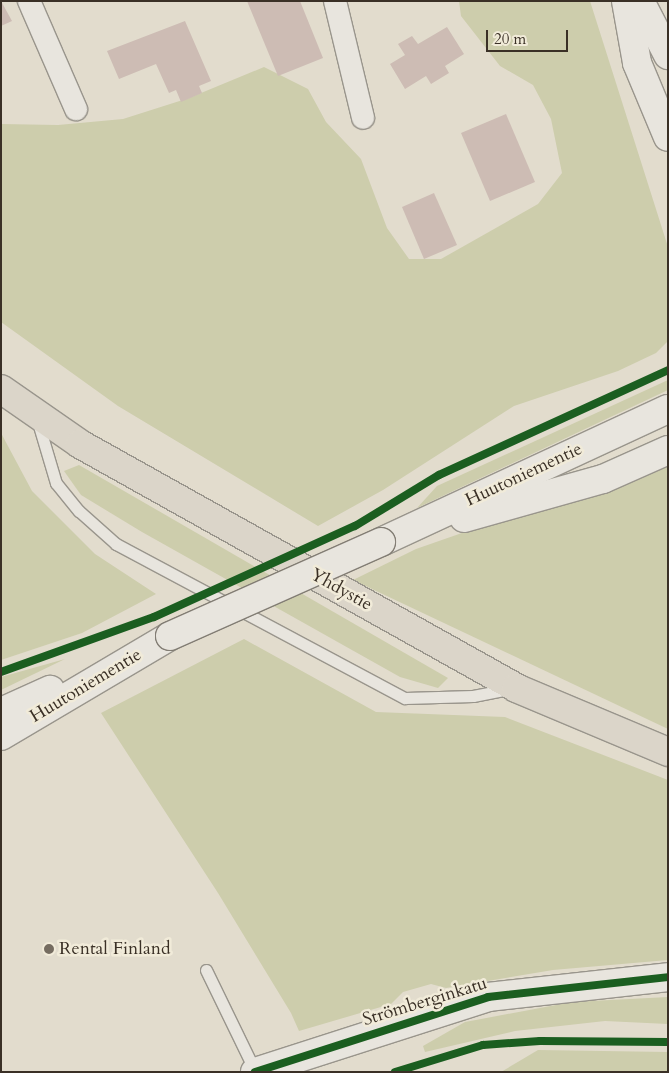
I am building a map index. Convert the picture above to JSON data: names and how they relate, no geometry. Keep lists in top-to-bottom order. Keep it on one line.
{"streets":{"highway":["Yhdystie"],"main road":["Huutoniementie","Strömberginkatu"]},"places":["Rental Finland"],"scale_bar":"20 m"}
